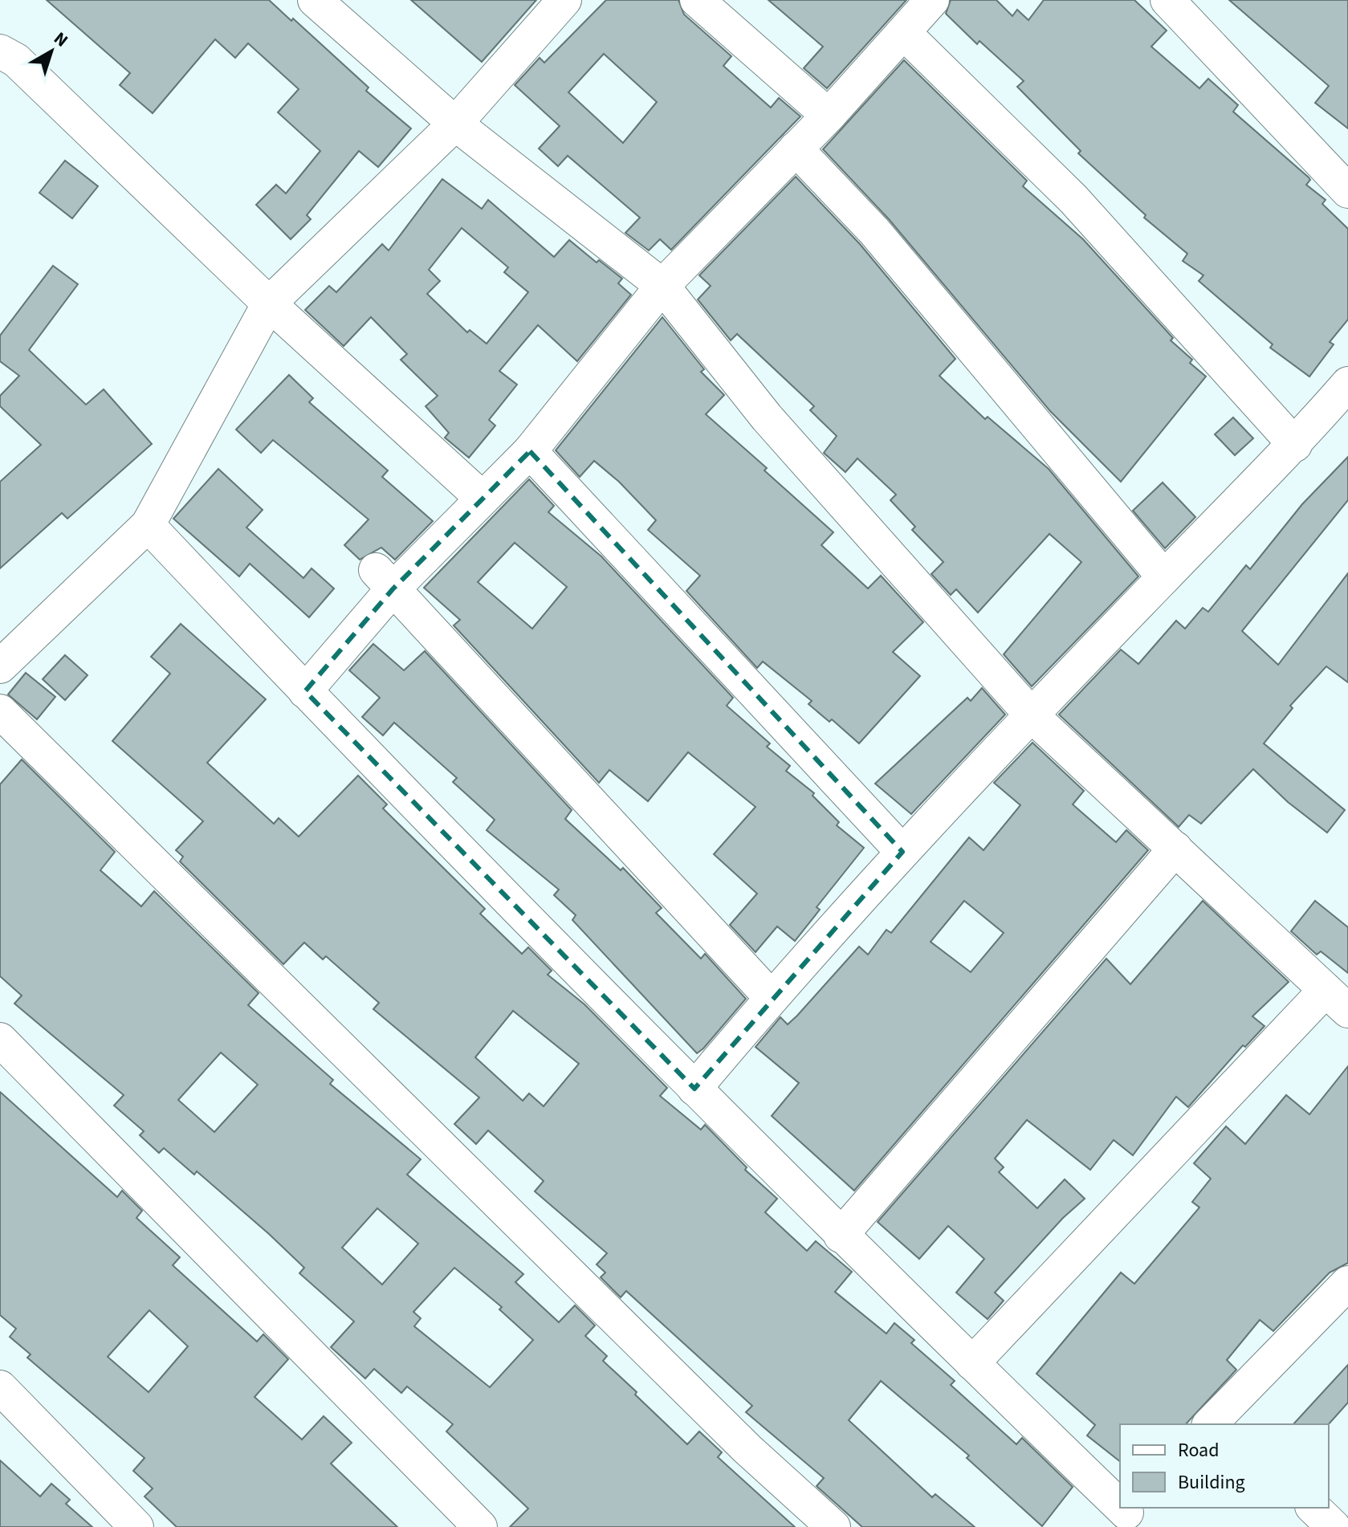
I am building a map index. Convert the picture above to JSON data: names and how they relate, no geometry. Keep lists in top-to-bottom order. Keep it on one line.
{"legend":["Road","Building"],"north":"top right"}
